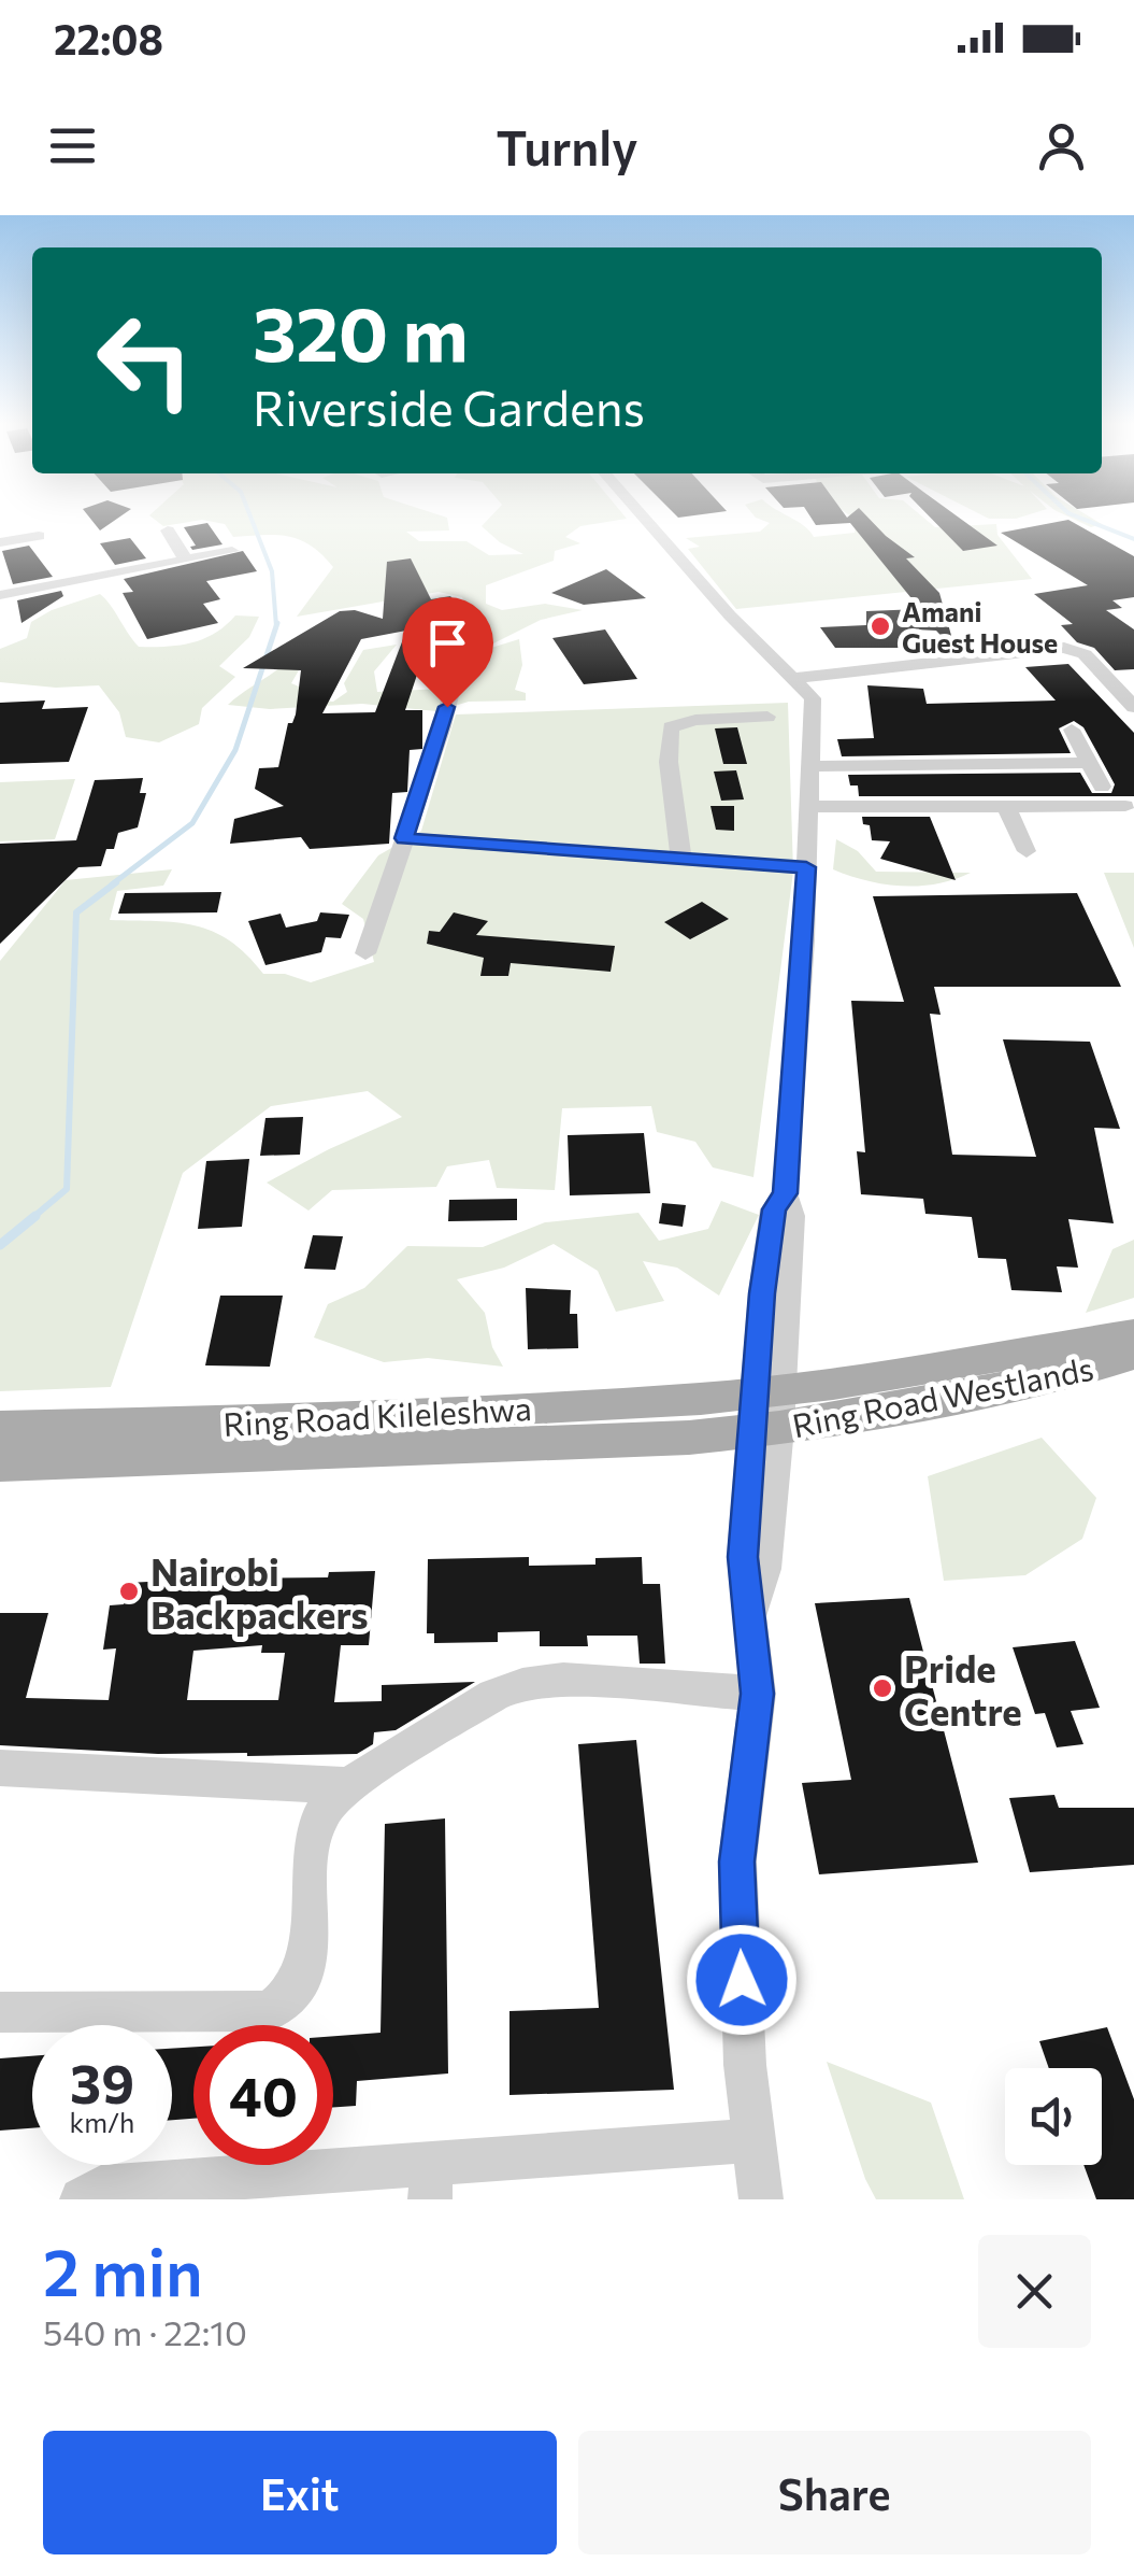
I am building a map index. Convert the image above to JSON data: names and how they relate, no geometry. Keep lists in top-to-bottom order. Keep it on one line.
{"streets":{"main road":["Ring Road Westlands","Ring Road Kileleshwa"]},"crossings":[["Ring Road Westlands","Ring Road Kileleshwa"]],"places":["Amani Guest House","Nairobi Backpackers","Pride Centre"],"page":{"status":"22:08","header":"Turnly","turn":["320 m","Riverside Gardens"],"speed":"39 km/h","limit":"40","heading":["2 min","540 m · 22:10"],"buttons":["Exit","Share"]}}
